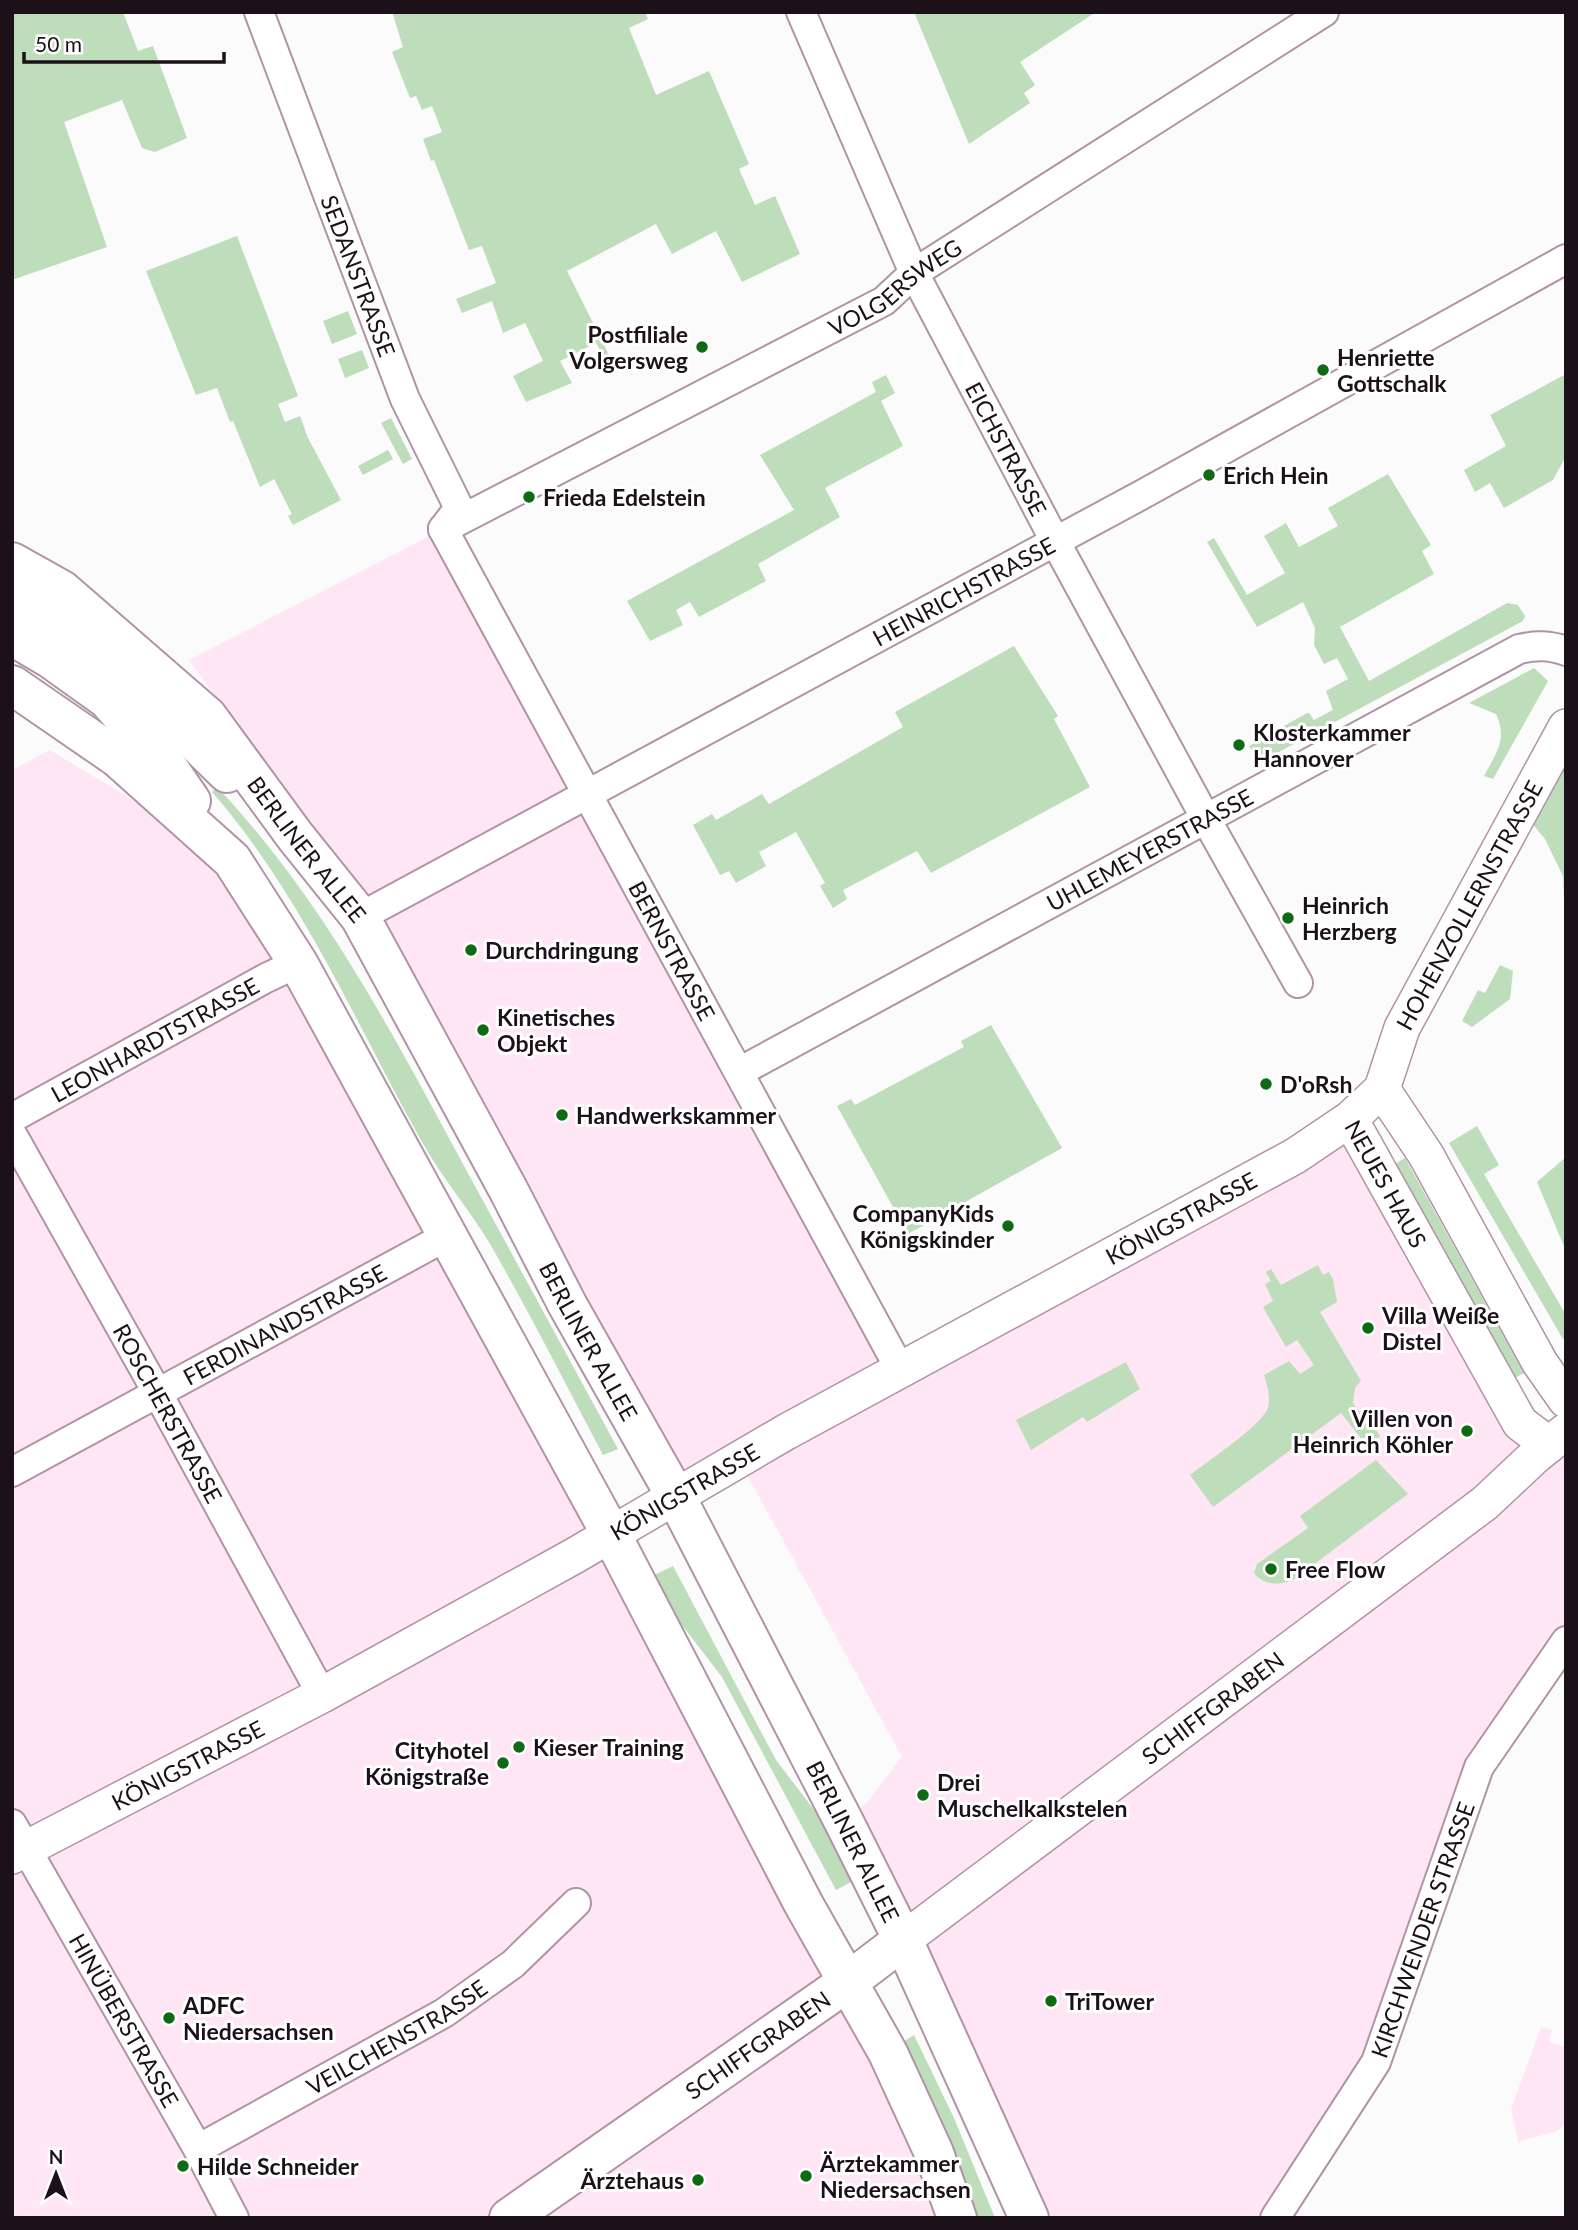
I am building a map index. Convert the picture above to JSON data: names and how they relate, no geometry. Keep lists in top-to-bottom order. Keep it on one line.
{"streets":{"main road":["BERLINER ALLEE","SCHIFFGRABEN"],"street":["SEDANSTRASSE","VOLGERSWEG","EICHSTRASSE","HEINRICHSTRASSE","UHLEMEYERSTRASSE","HOHENZOLLERNSTRASSE","BERNSTRASSE","LEONHARDTSTRASSE","NEUES HAUS","KÖNIGSTRASSE","FERDINANDSTRASSE","ROSCHERSTRASSE","KIRCHWENDER STRASSE","HINÜBERSTRASSE","VEILCHENSTRASSE"]},"crossings":[["SEDANSTRASSE","VOLGERSWEG"],["SEDANSTRASSE","BERNSTRASSE"],["VOLGERSWEG","EICHSTRASSE"],["VOLGERSWEG","BERNSTRASSE"],["EICHSTRASSE","HEINRICHSTRASSE"],["EICHSTRASSE","UHLEMEYERSTRASSE"],["HEINRICHSTRASSE","BERLINER ALLEE"],["HEINRICHSTRASSE","BERNSTRASSE"],["BERLINER ALLEE","KÖNIGSTRASSE"],["BERLINER ALLEE","SCHIFFGRABEN"],["UHLEMEYERSTRASSE","BERNSTRASSE"],["HOHENZOLLERNSTRASSE","NEUES HAUS"],["BERNSTRASSE","KÖNIGSTRASSE"],["NEUES HAUS","KÖNIGSTRASSE"],["NEUES HAUS","SCHIFFGRABEN"],["KÖNIGSTRASSE","ROSCHERSTRASSE"],["KÖNIGSTRASSE","HINÜBERSTRASSE"],["FERDINANDSTRASSE","ROSCHERSTRASSE"],["HINÜBERSTRASSE","VEILCHENSTRASSE"]],"places":["Postfiliale Volgersweg","Henriette Gottschalk","Erich Hein","Frieda Edelstein","Klosterkammer Hannover","Heinrich Herzberg","Durchdringung","Kinetisches Objekt","D'oRsh","Handwerkskammer","CompanyKids Königskinder","Villa Weiße Distel","Villen von Heinrich Köhler","Free Flow","Kieser Training","Cityhotel Königstraße","Drei Muschelkalkstelen","TriTower","ADFC Niedersachsen","Hilde Schneider","Ärztekammer Niedersachsen","Ärztehaus"],"scale_bar":"50 m","north":"top"}
